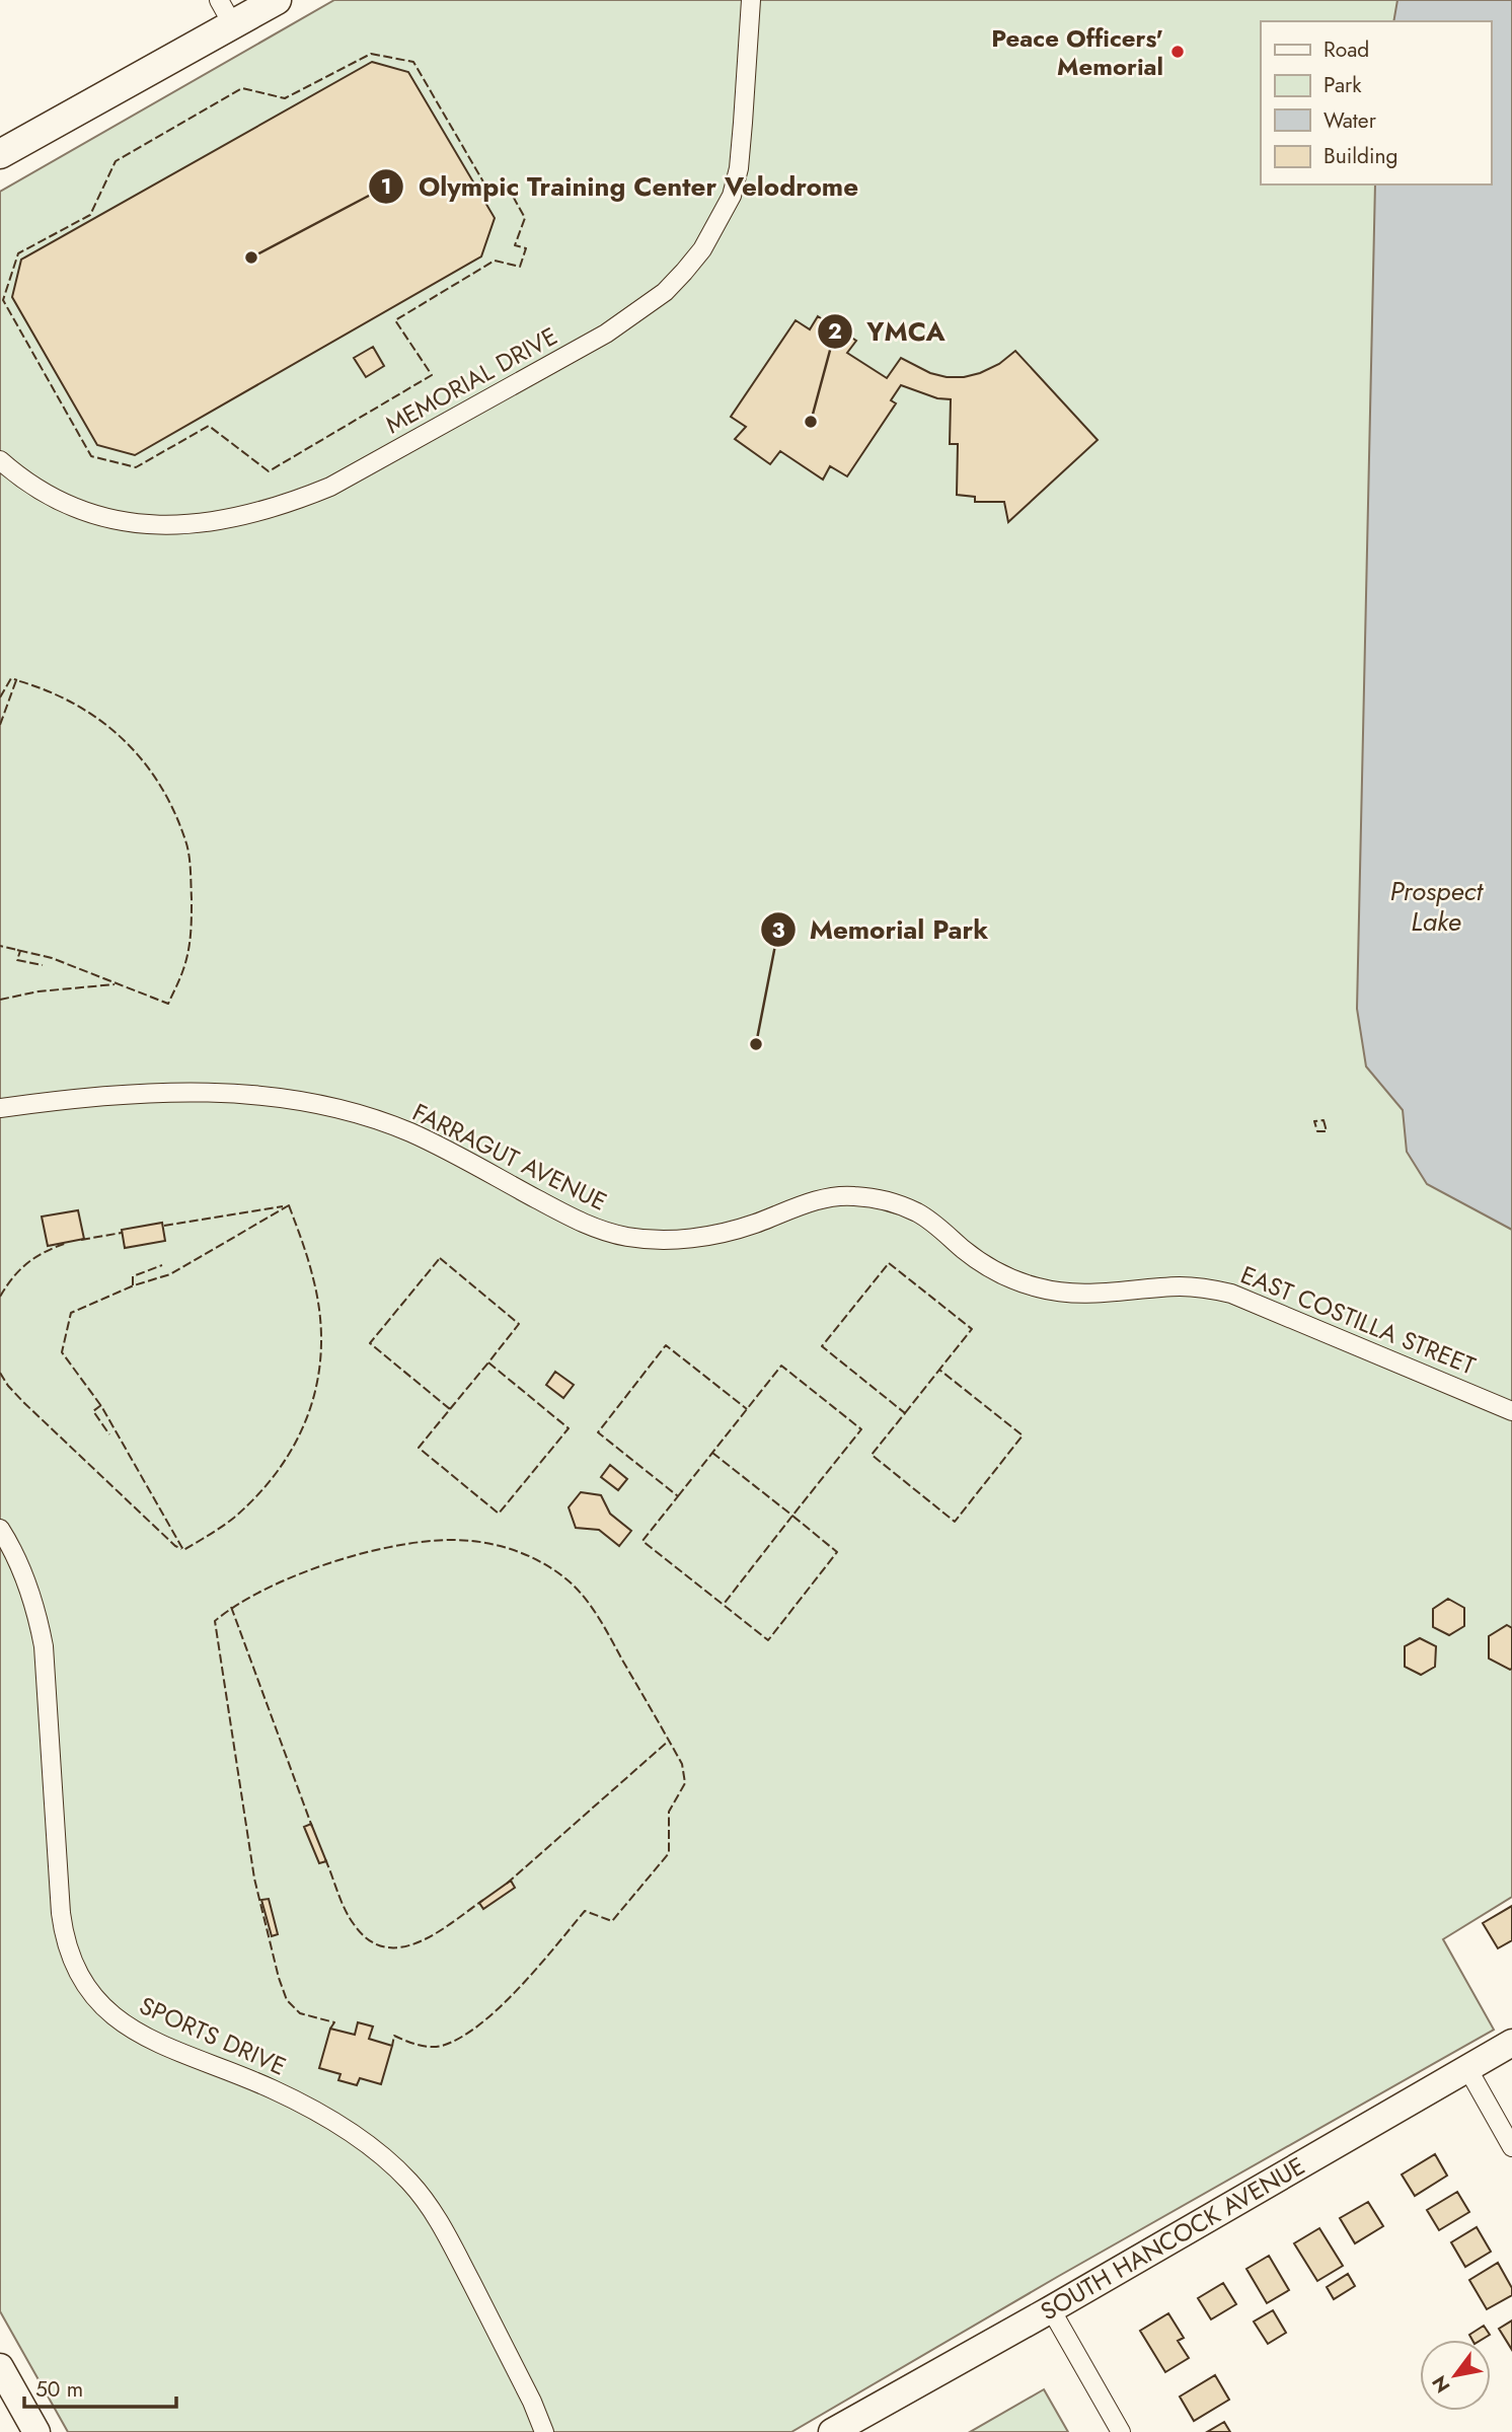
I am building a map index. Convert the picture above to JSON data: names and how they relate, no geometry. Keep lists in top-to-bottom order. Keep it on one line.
{"streets":{"main road":["SOUTH HANCOCK AVENUE"],"street":["MEMORIAL DRIVE","FARRAGUT AVENUE","EAST COSTILLA STREET","SPORTS DRIVE"]},"crossings":[["FARRAGUT AVENUE","EAST COSTILLA STREET"]],"water":["Prospect Lake"],"places":["Peace Officers' Memorial","Olympic Training Center Velodrome","YMCA","Memorial Park"],"legend":["Road","Park","Water","Building"],"scale_bar":"50 m","north":"bottom left"}
